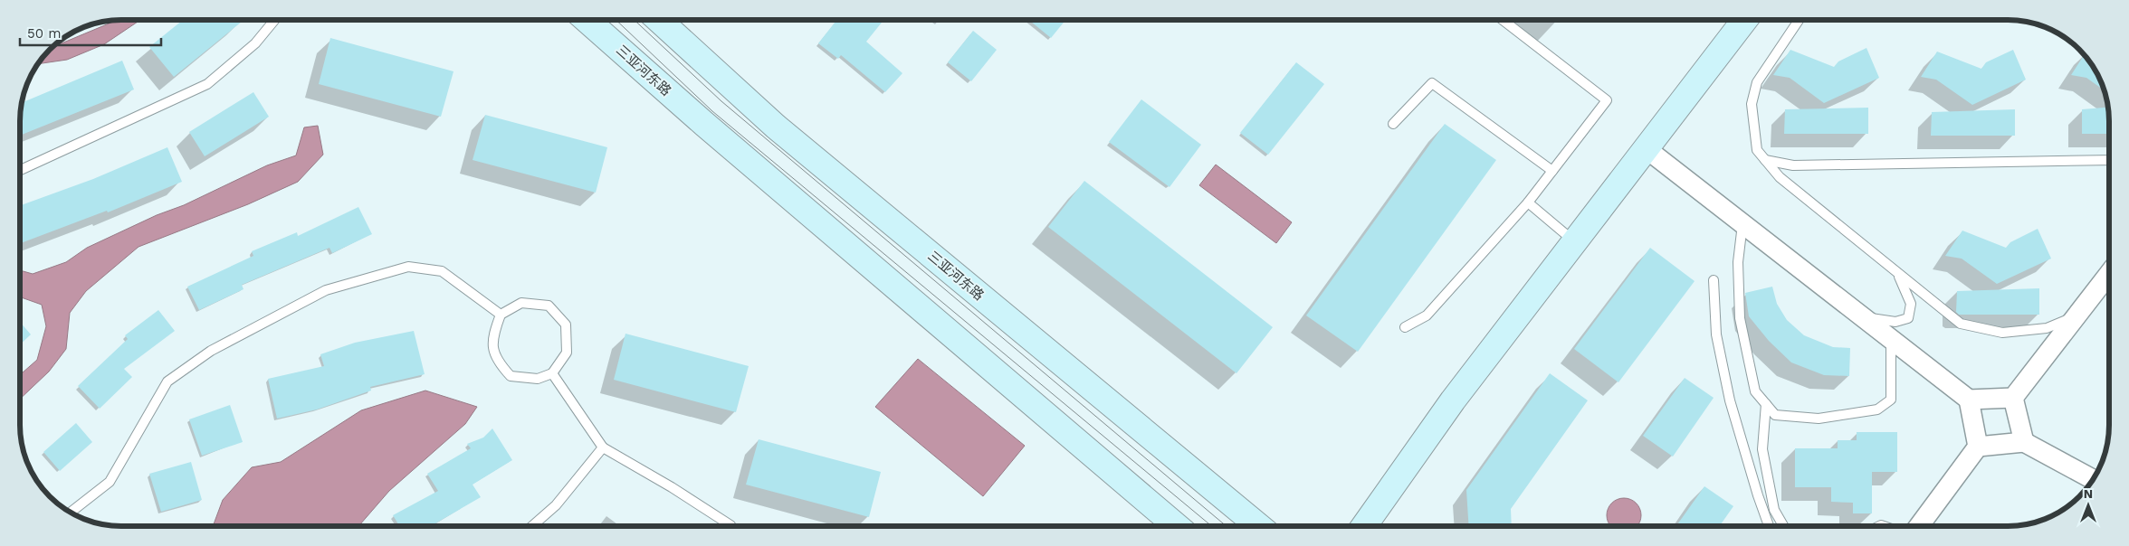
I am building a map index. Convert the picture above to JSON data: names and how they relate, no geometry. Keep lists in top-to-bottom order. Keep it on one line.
{"streets":{"main road":["三亚河东路"]},"scale_bar":"50 m","north":"top"}
